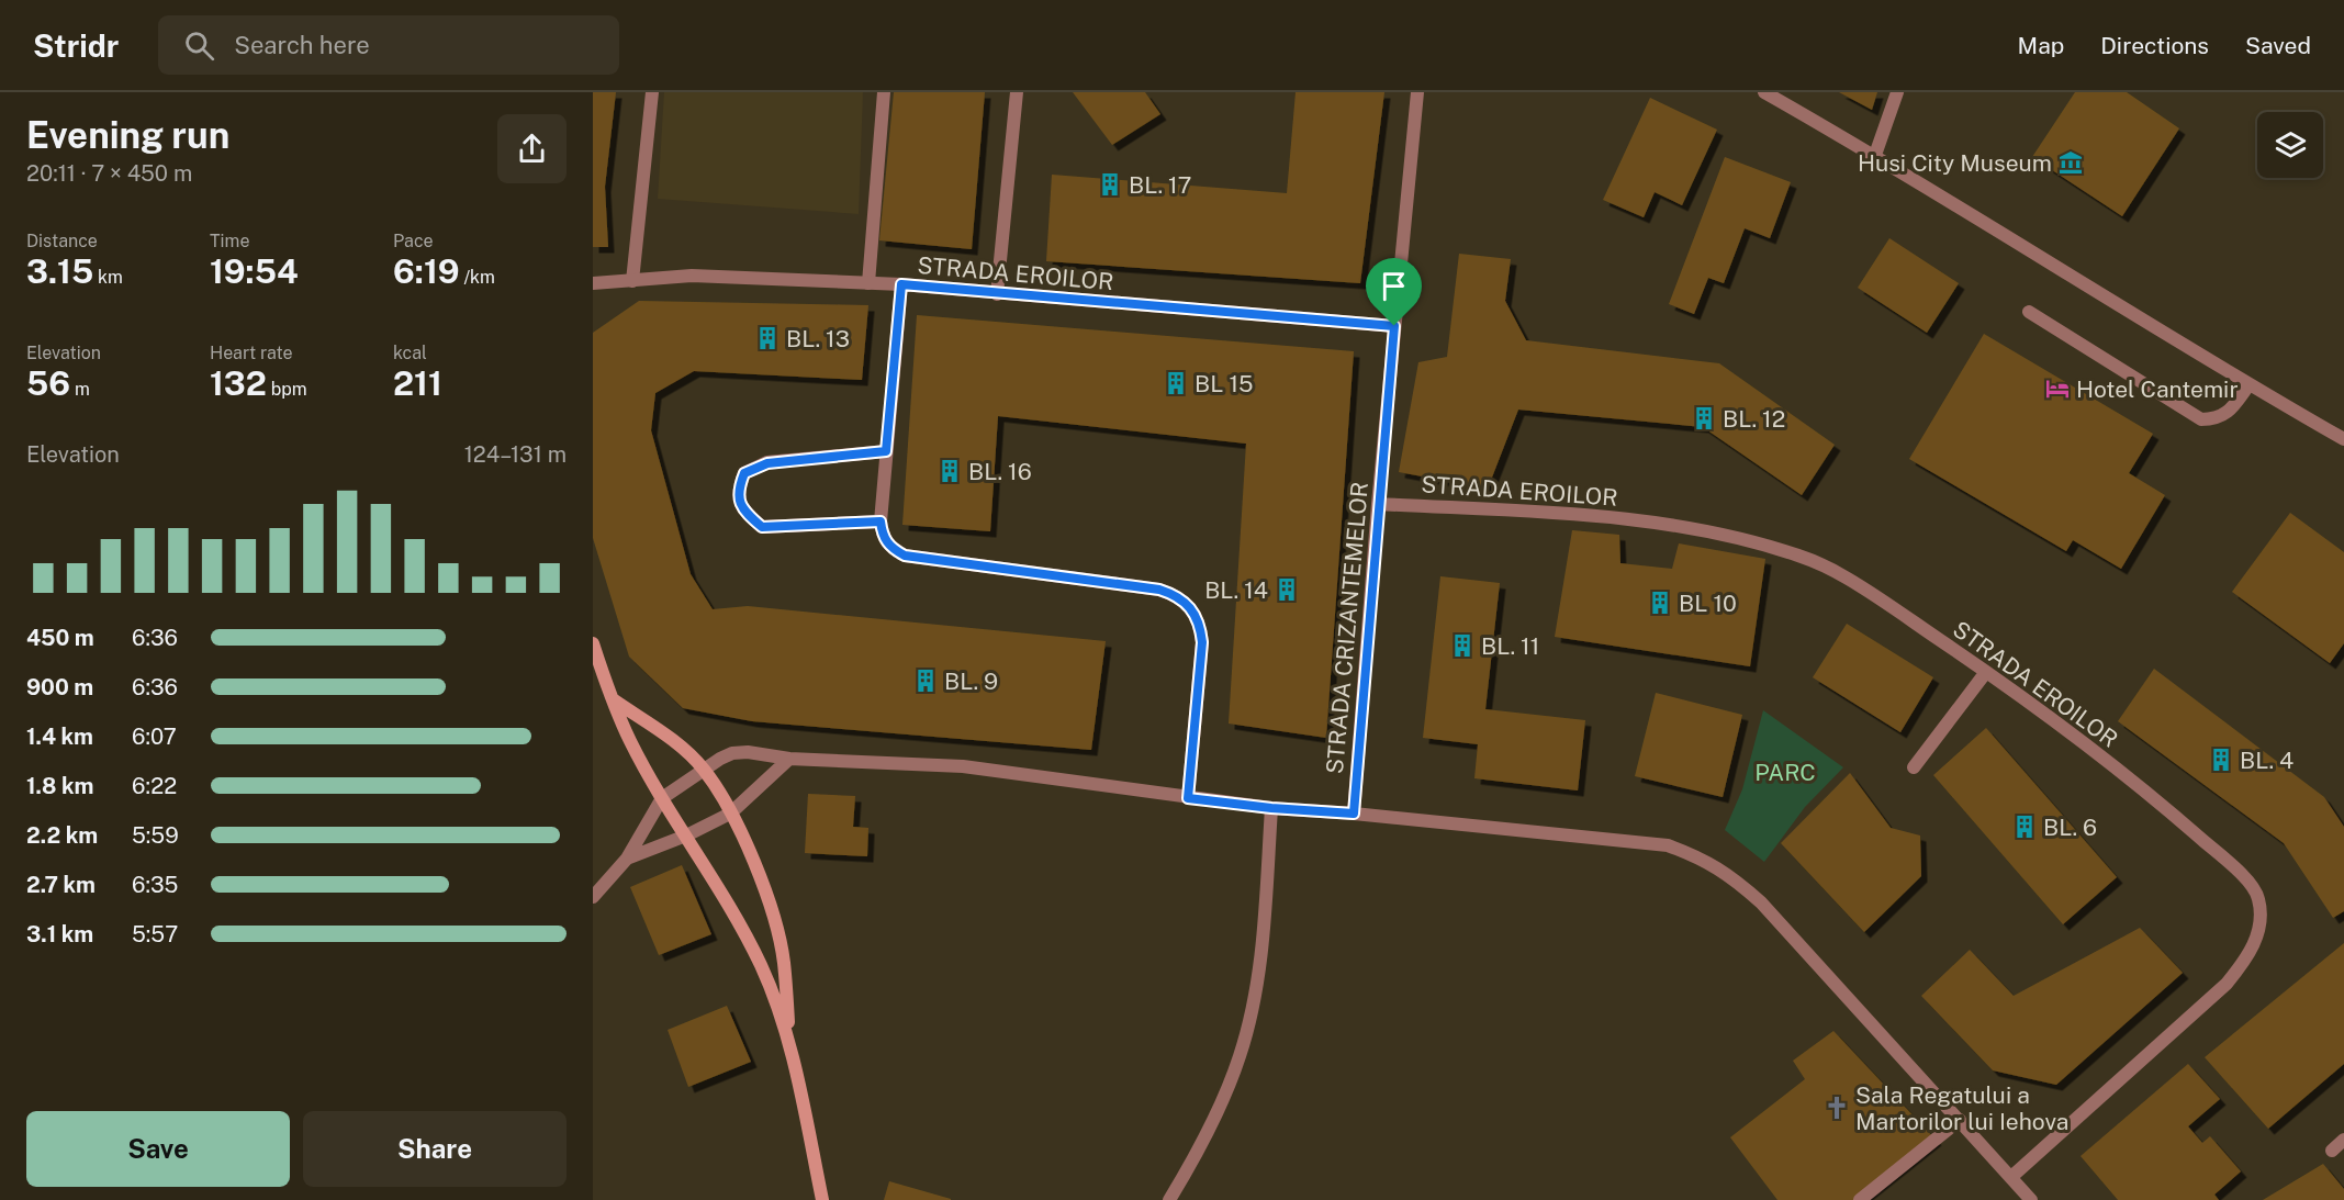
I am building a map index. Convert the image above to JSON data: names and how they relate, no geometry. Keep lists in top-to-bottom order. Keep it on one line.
{"streets":{"street":["STRADA EROILOR","STRADA CRIZANTEMELOR"]},"crossings":[["STRADA EROILOR","STRADA CRIZANTEMELOR"]],"parks":["PARC"],"places":{"museum":["Husi City Museum"],"building":["BL. 17","BL. 13","BL 15","BL. 12","BL. 16","BL. 14","BL 10","BL. 11","BL. 9","BL. 4","BL. 6"],"hotel":["Hotel Cantemir"],"church":["Sala Regatului a Martorilor lui Iehova"]},"page":{"header":"Stridr","search":"Search here","nav":["Map","Directions","Saved"],"heading":["Evening run","20:11 · 7 × 450 m"],"stats":[["Distance","3.15 km"],["Time","19:54"],["Pace","6:19 /km"],["Elevation","56 m"],["Heart rate","132 bpm"],["kcal","211"]],"chart":["Elevation","124–131 m"],"list":[{"name":"450 m","note":"6:36"},{"name":"900 m","note":"6:36"},{"name":"1.4 km","note":"6:07"},{"name":"1.8 km","note":"6:22"},{"name":"2.2 km","note":"5:59"},{"name":"2.7 km","note":"6:35"},{"name":"3.1 km","note":"5:57"}],"buttons":["Save","Share"]}}
